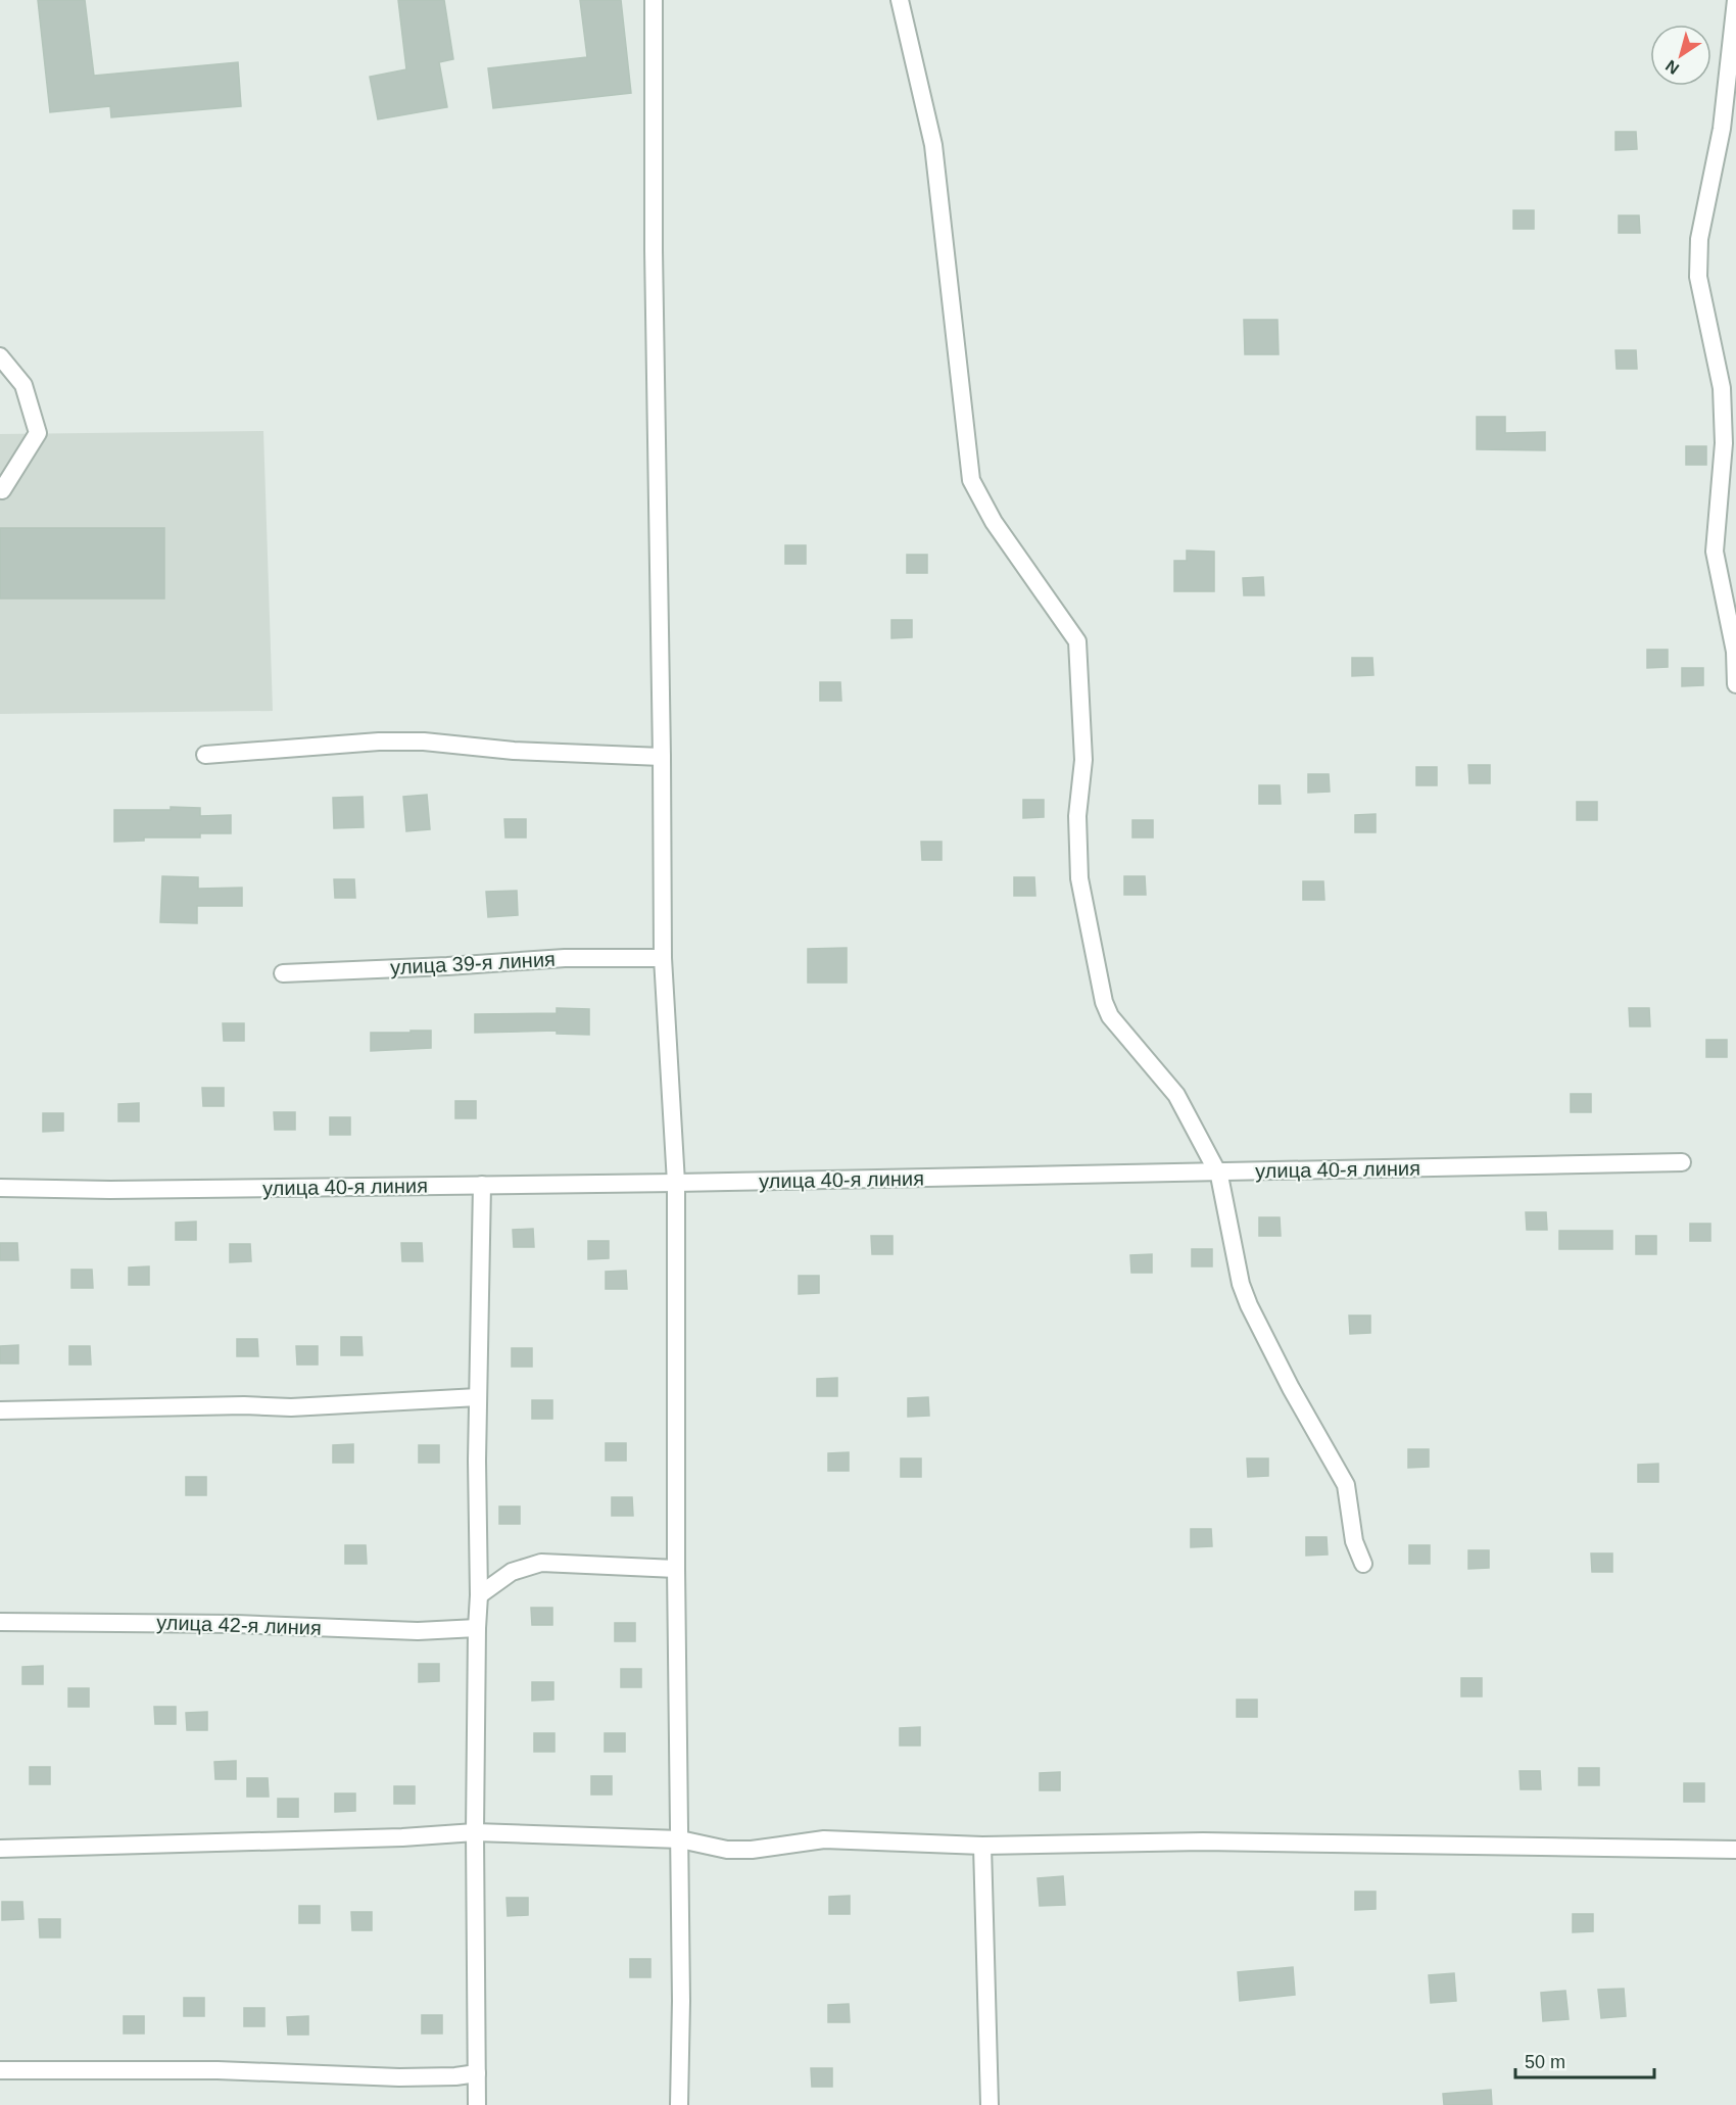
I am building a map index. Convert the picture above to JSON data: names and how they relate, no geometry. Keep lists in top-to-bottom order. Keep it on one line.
{"streets":{"street":["улица 39-я линия","улица 40-я линия","улица 42-я линия"]},"scale_bar":"50 m","north":"bottom left"}
